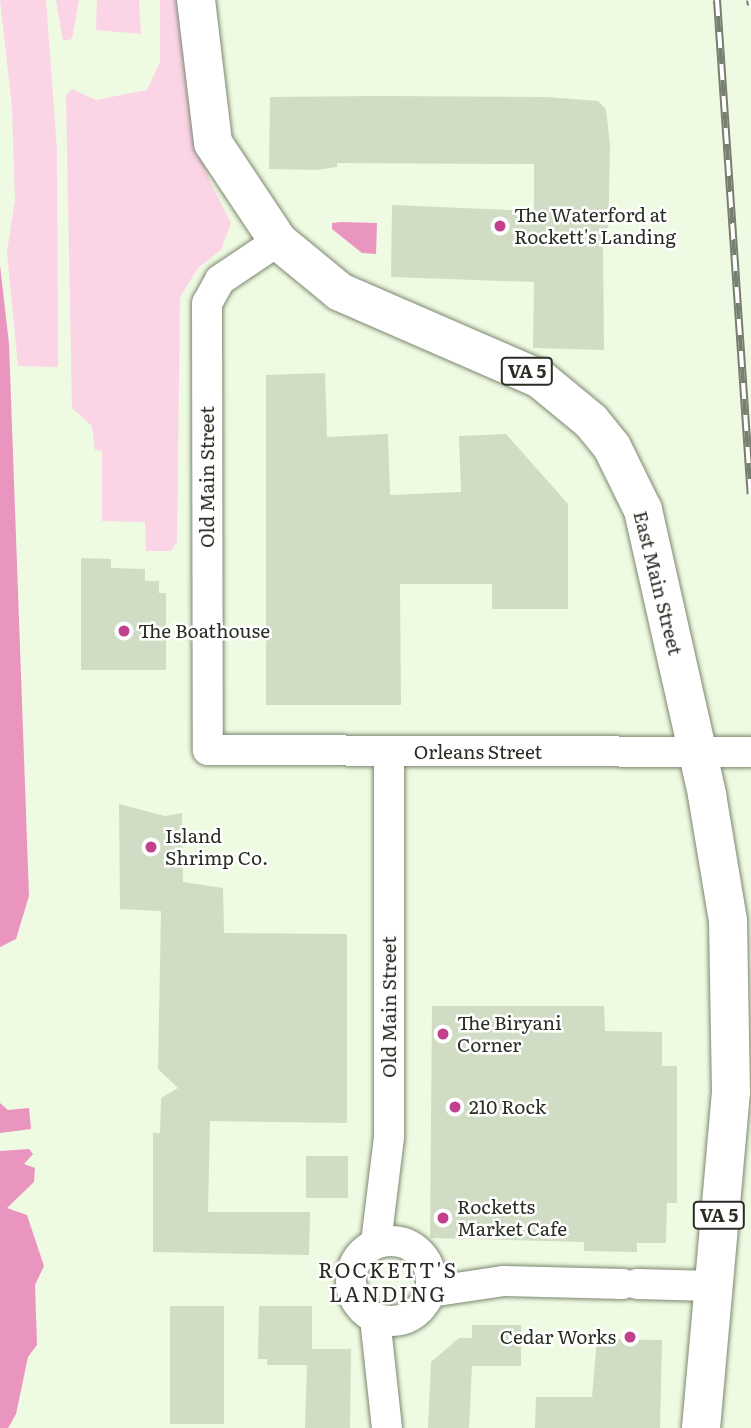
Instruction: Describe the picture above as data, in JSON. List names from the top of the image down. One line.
{"streets":{"main road":["VA 5","East Main Street"],"street":["Old Main Street","Orleans Street"]},"crossings":[["VA 5","East Main Street"],["Old Main Street","East Main Street"],["Old Main Street","Orleans Street"],["East Main Street","Orleans Street"]],"districts":["ROCKETT'S LANDING"],"places":["The Waterford at Rockett's Landing","The Boathouse","Island Shrimp Co.","The Biryani Corner","210 Rock","Rocketts Market Cafe","Cedar Works"]}
